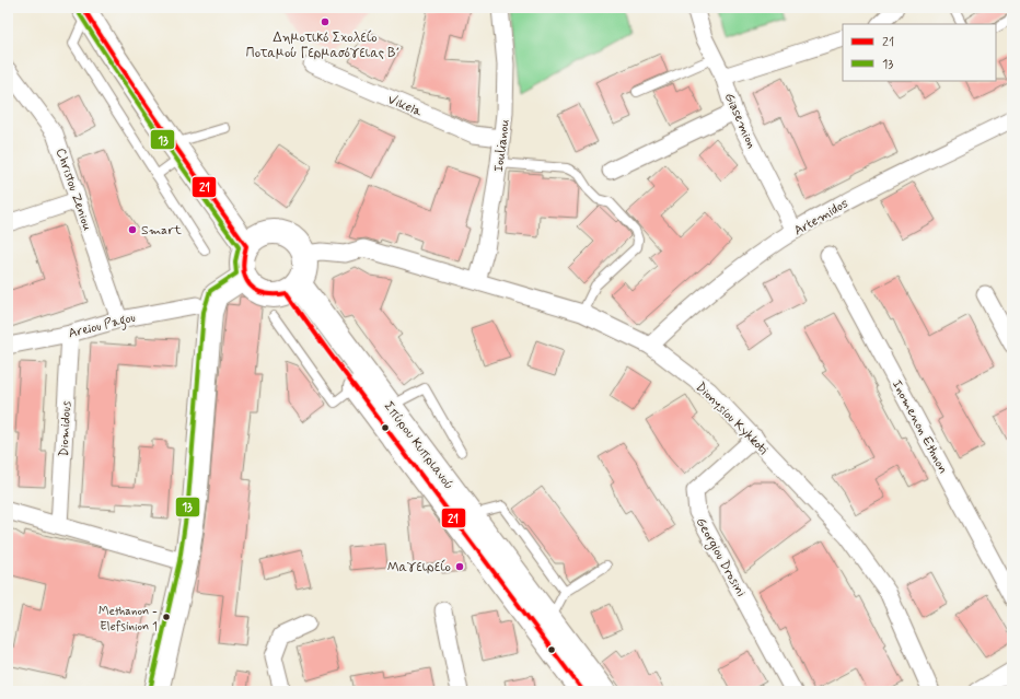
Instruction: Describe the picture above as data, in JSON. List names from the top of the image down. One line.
{"streets":{"main road":["Σπύρου Κυπριανού"],"street":["Vikela","Giasemion","Ioulianou","Christou Zeniou","Artemidos","Areiou Pagou","Dionysiou Kykkoti","Inomenon Ethnon","Diomidous","Georgiou Drosini"]},"crossings":[["Vikela","Ioulianou"],["Giasemion","Artemidos"],["Ioulianou","Dionysiou Kykkoti"],["Christou Zeniou","Areiou Pagou"],["Artemidos","Dionysiou Kykkoti"],["Areiou Pagou","Diomidous"],["Dionysiou Kykkoti","Σπύρου Κυπριανού"],["Dionysiou Kykkoti","Georgiou Drosini"]],"places":["Δημοτικό Σχολείο Ποταμού Γερμασόγειας Β΄","Smart","Μαγειρείο","Methanon - Elefsinion 1"],"lines":["transit line 21","transit line 13"],"legend":["21","13"]}
